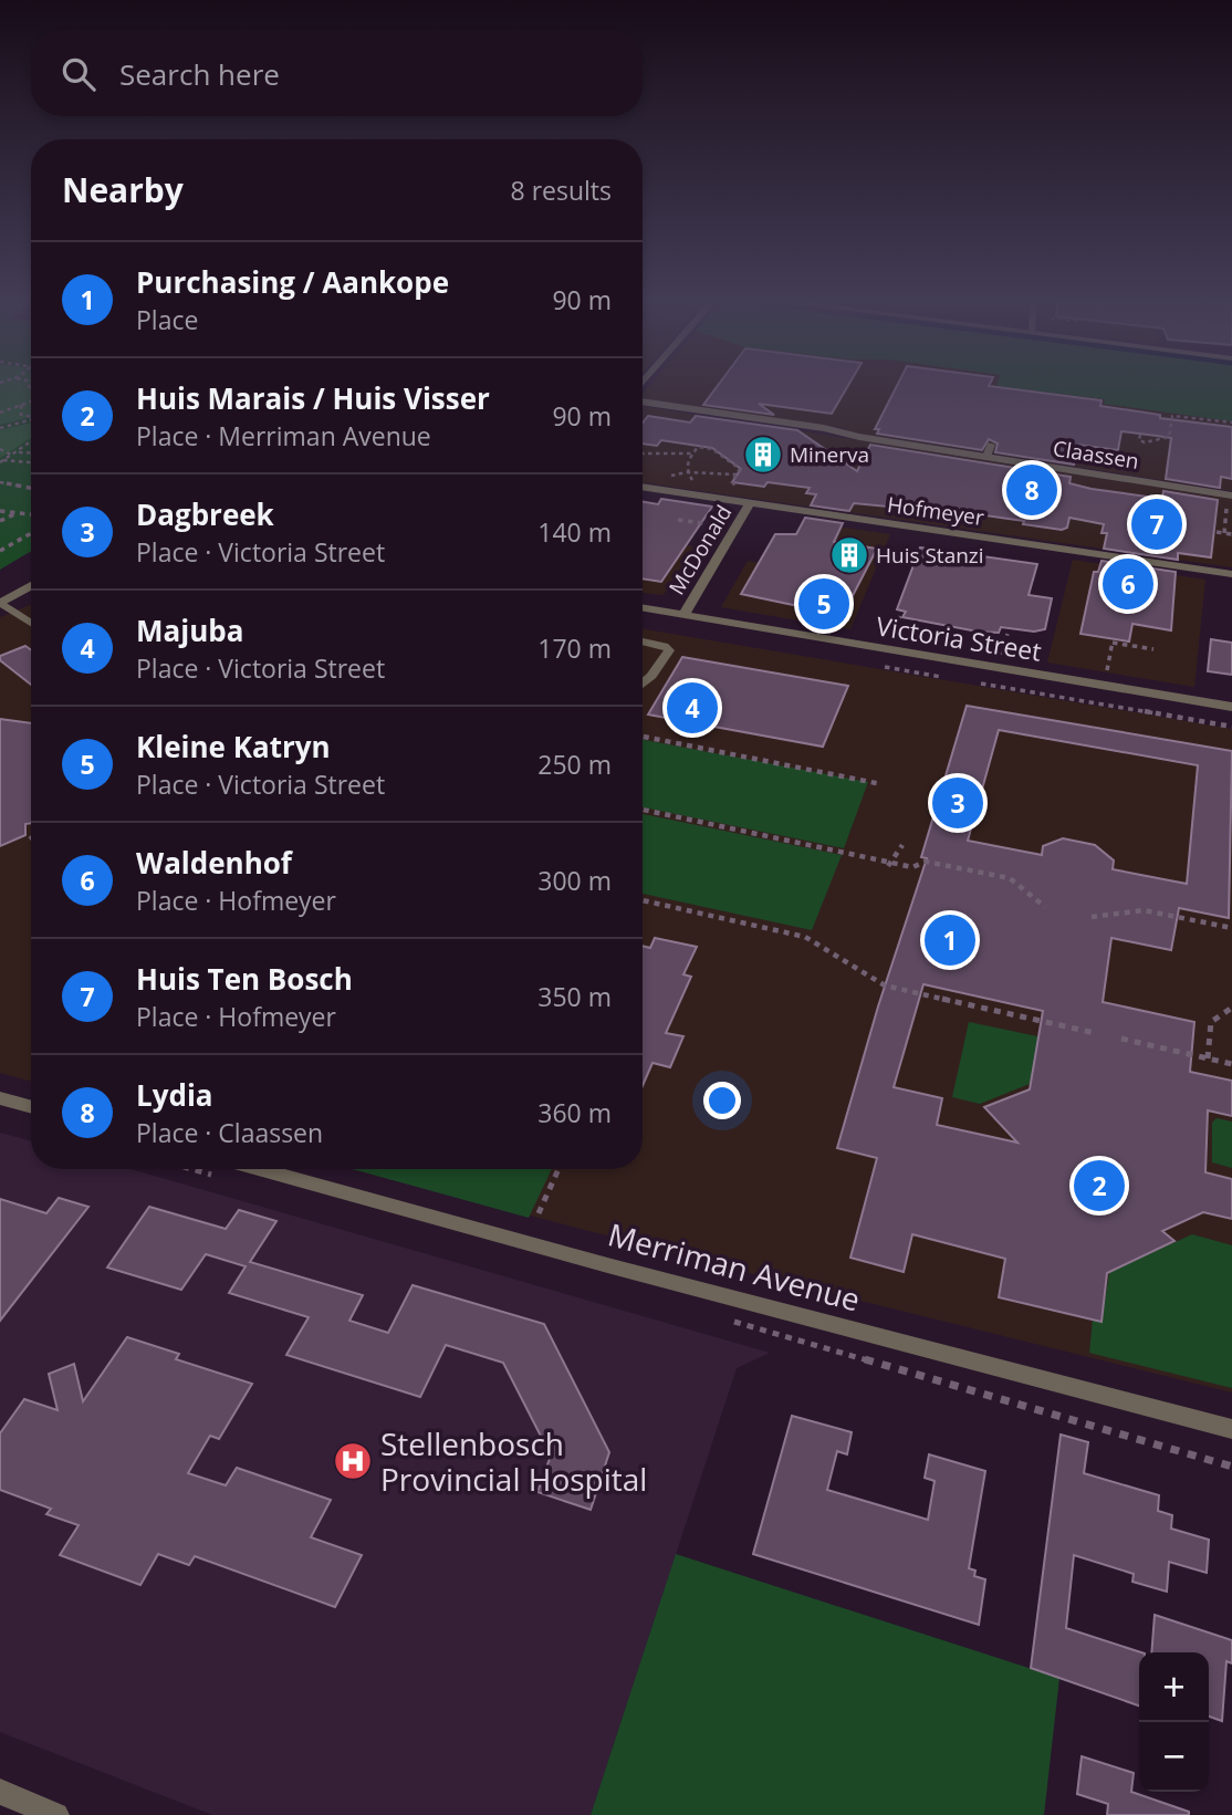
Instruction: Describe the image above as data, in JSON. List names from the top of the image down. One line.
{"streets":{"street":["Claassen","Hofmeyer","McDonald","Victoria Street","Merriman Avenue"]},"crossings":[["Hofmeyer","McDonald"],["McDonald","Victoria Street"]],"places":{"building":["Minerva","Huis Stanzi"],"hospital":["Stellenbosch Provincial Hospital"]},"page":{"search":"Search here","heading":["Nearby","8 results"],"list":[{"mark":"1","name":"Purchasing / Aankope","note":"Place","value":"90 m"},{"mark":"2","name":"Huis Marais / Huis Visser","note":"Place · Merriman Avenue","value":"90 m"},{"mark":"3","name":"Dagbreek","note":"Place · Victoria Street","value":"140 m"},{"mark":"4","name":"Majuba","note":"Place · Victoria Street","value":"170 m"},{"mark":"5","name":"Kleine Katryn","note":"Place · Victoria Street","value":"250 m"},{"mark":"6","name":"Waldenhof","note":"Place · Hofmeyer","value":"300 m"},{"mark":"7","name":"Huis Ten Bosch","note":"Place · Hofmeyer","value":"350 m"},{"mark":"8","name":"Lydia","note":"Place · Claassen","value":"360 m"}],"pins":["8","7","6","5","4","3","1","2"],"map_buttons":["+","−"]}}
